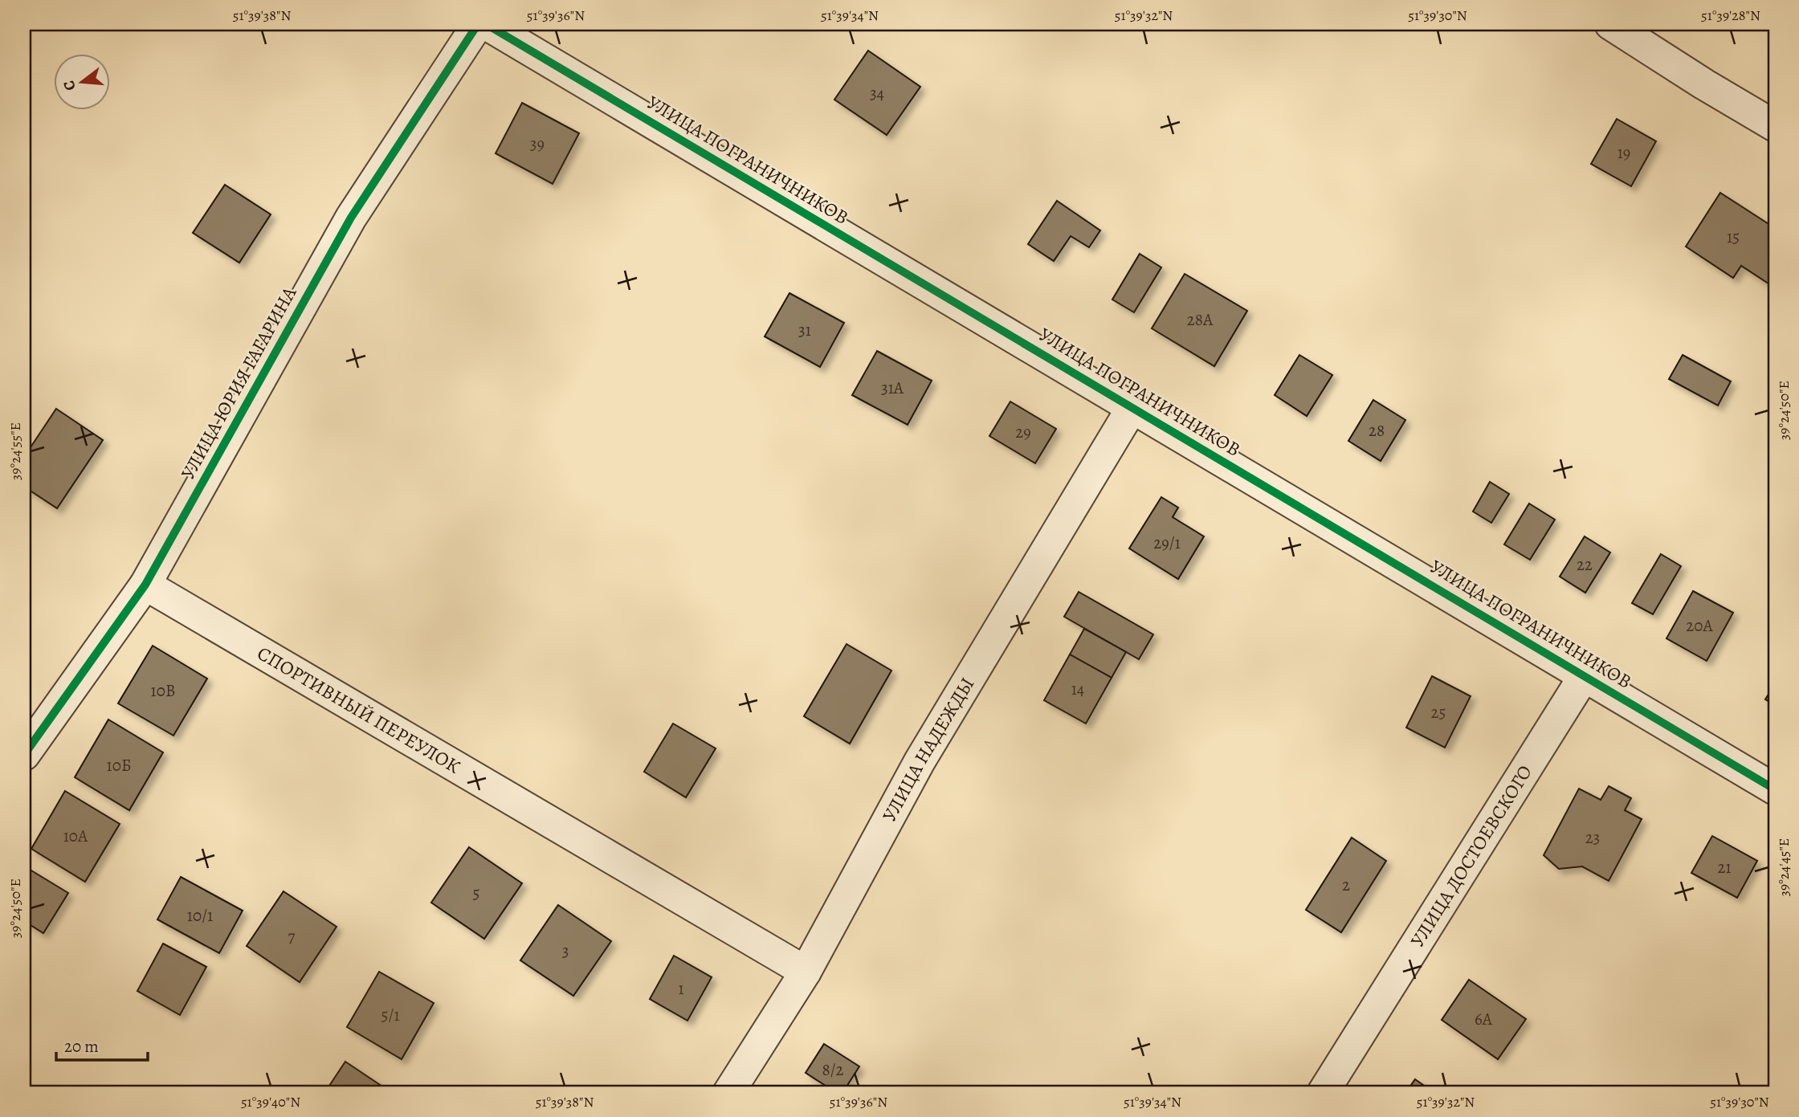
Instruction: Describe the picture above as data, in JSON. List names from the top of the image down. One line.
{"streets":{"street":["УЛИЦА ПОГРАНИЧНИКОВ","УЛИЦА ЮРИЯ ГАГАРИНА","СПОРТИВНЫЙ ПЕРЕУЛОК","УЛИЦА НАДЕЖДЫ","УЛИЦА ДОСТОЕВСКОГО"]},"crossings":[["УЛИЦА ПОГРАНИЧНИКОВ","УЛИЦА НАДЕЖДЫ"],["УЛИЦА ПОГРАНИЧНИКОВ","УЛИЦА ДОСТОЕВСКОГО"],["УЛИЦА ЮРИЯ ГАГАРИНА","СПОРТИВНЫЙ ПЕРЕУЛОК"],["СПОРТИВНЫЙ ПЕРЕУЛОК","УЛИЦА НАДЕЖДЫ"]],"house_numbers":["34","39","19","15","28А","31","31А","28","29","29/1","22","20А","14","10В","25","10Б","10А","23","21","2","5","10/1","7","3","1","5/1","6А","8/2"],"scale_bar":"20 m","north":"left","coordinates":["51°39'38\"N","51°39'36\"N","51°39'34\"N","51°39'32\"N","51°39'30\"N","51°39'28\"N","39°24'50\"E","39°24'55\"E","39°24'45\"E","51°39'40\"N"]}
